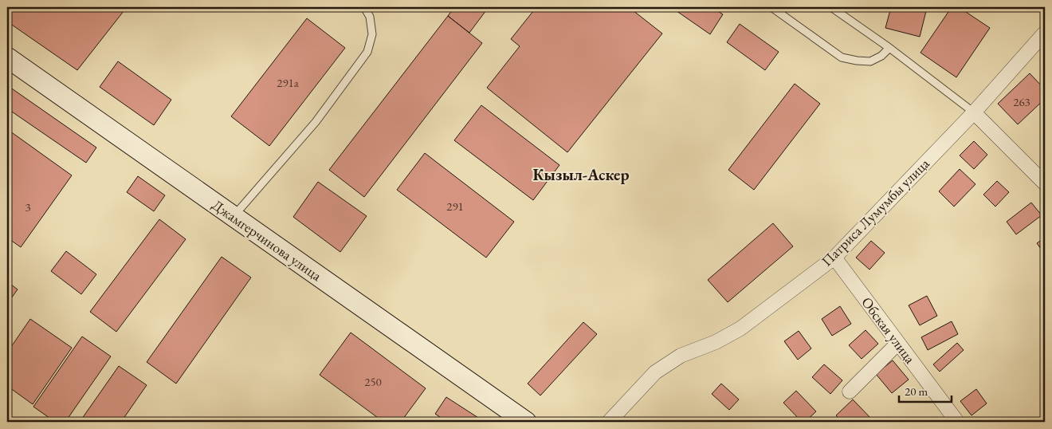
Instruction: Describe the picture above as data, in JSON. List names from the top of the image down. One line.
{"streets":{"street":["Патриса Лумумбы улица","Джамгерчинова улица","Обская улица"]},"crossings":[["Патриса Лумумбы улица","Обская улица"]],"districts":["Кызыл-Аскер"],"house_numbers":["291a","263","291","3","250"],"scale_bar":"20 m"}
